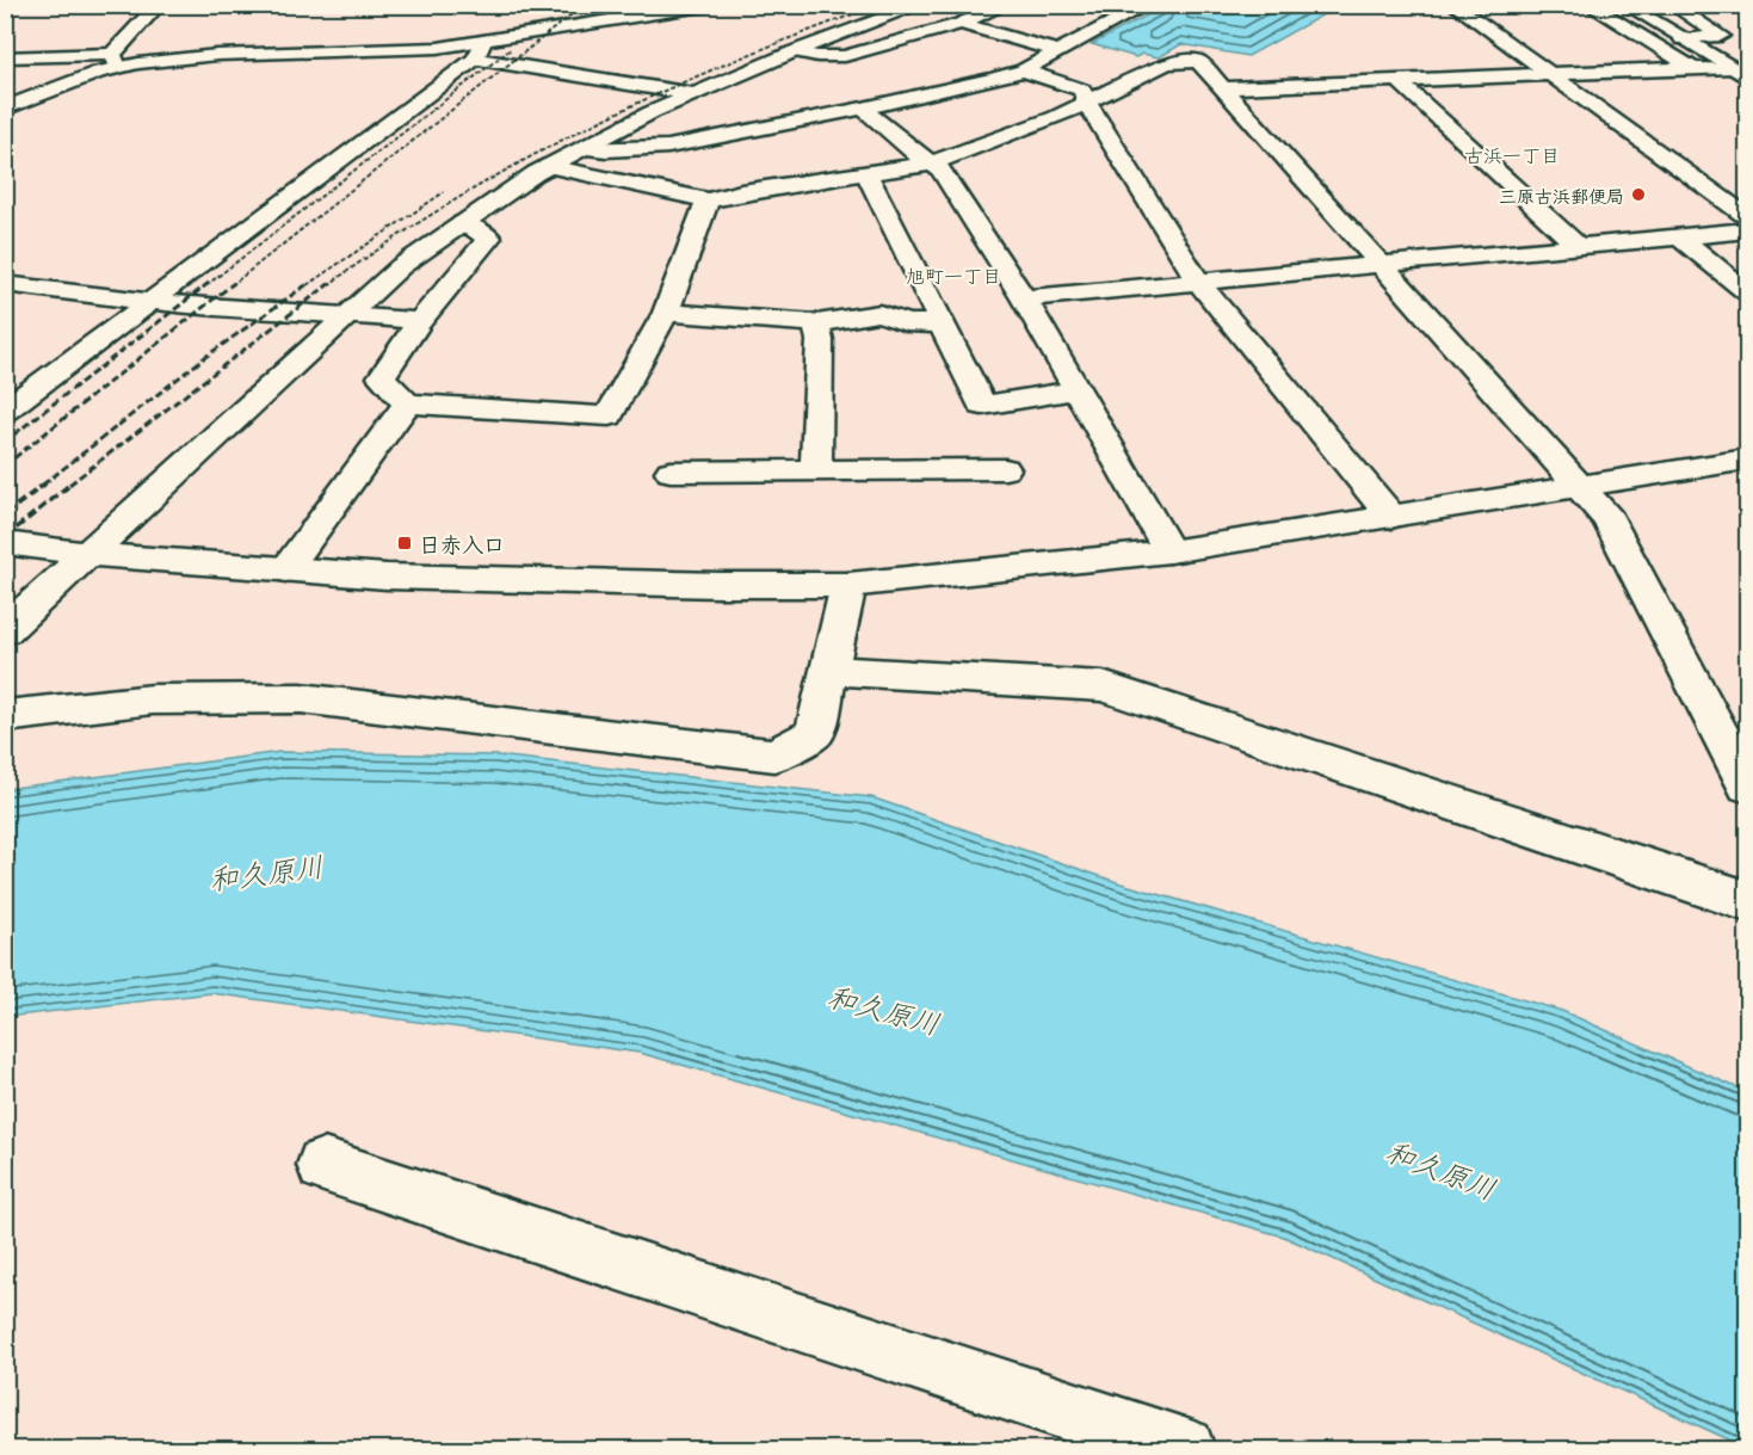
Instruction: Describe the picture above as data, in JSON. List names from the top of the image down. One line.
{"districts":["古浜一丁目","旭町一丁目"],"water":["和久原川"],"places":{"other":["三原古浜郵便局"],"transit":["日赤入口"]}}
